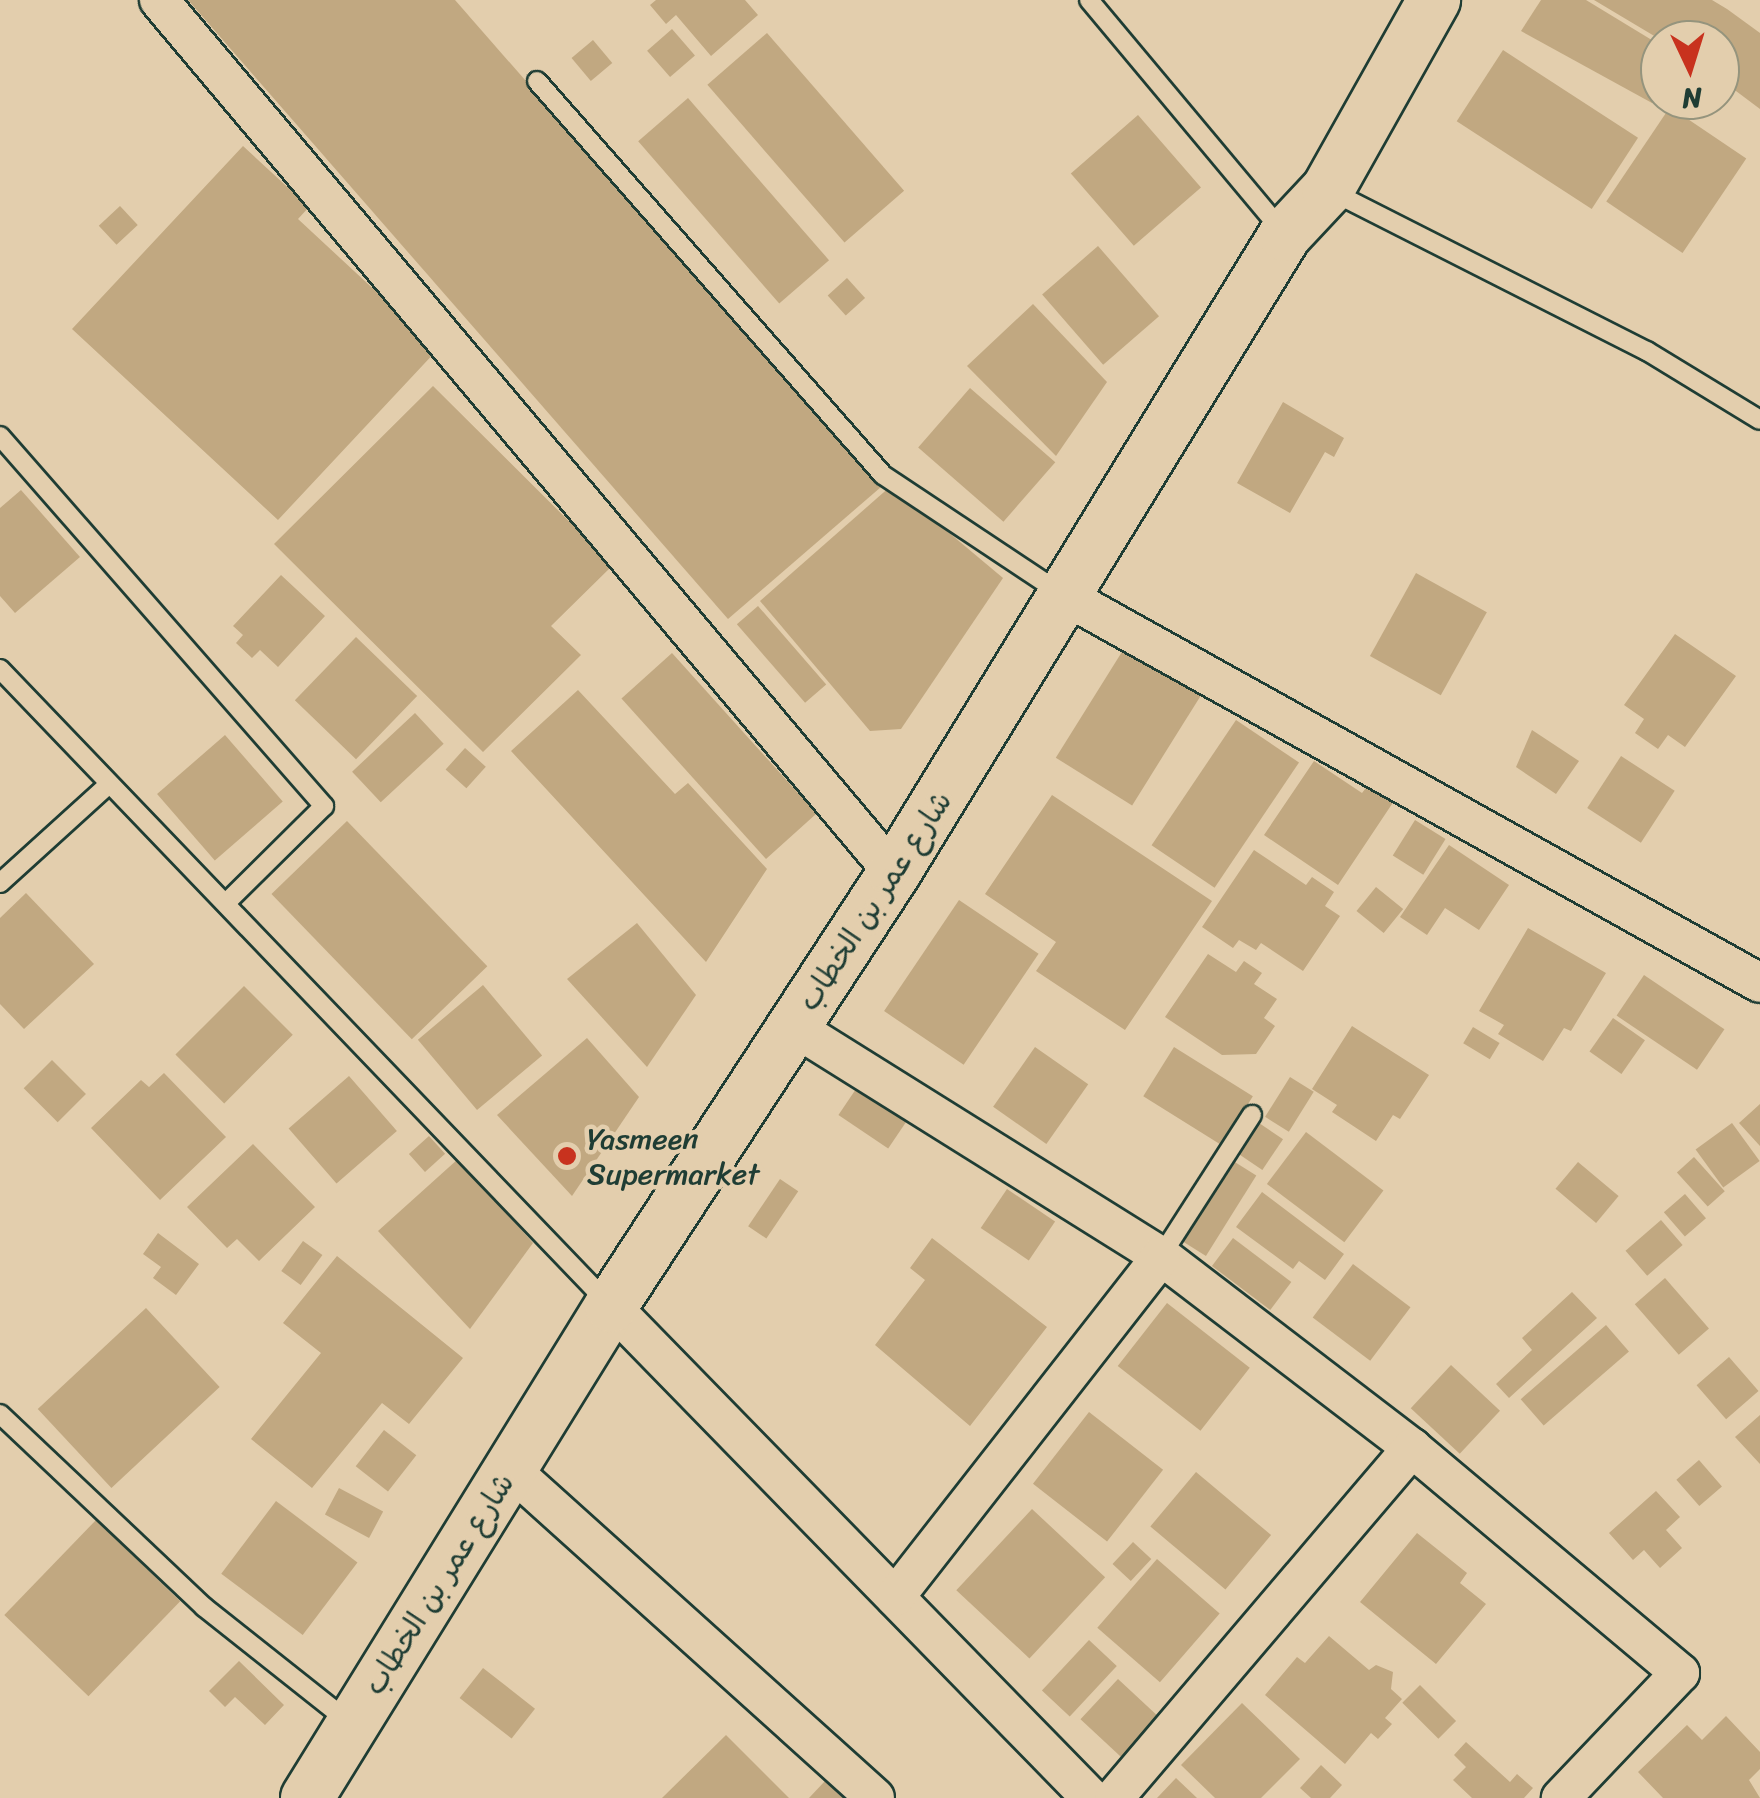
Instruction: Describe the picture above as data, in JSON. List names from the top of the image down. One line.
{"streets":{"main road":["شارع عمر بن الخطاب"]},"places":["Yasmeen Supermarket"],"north":"bottom"}
